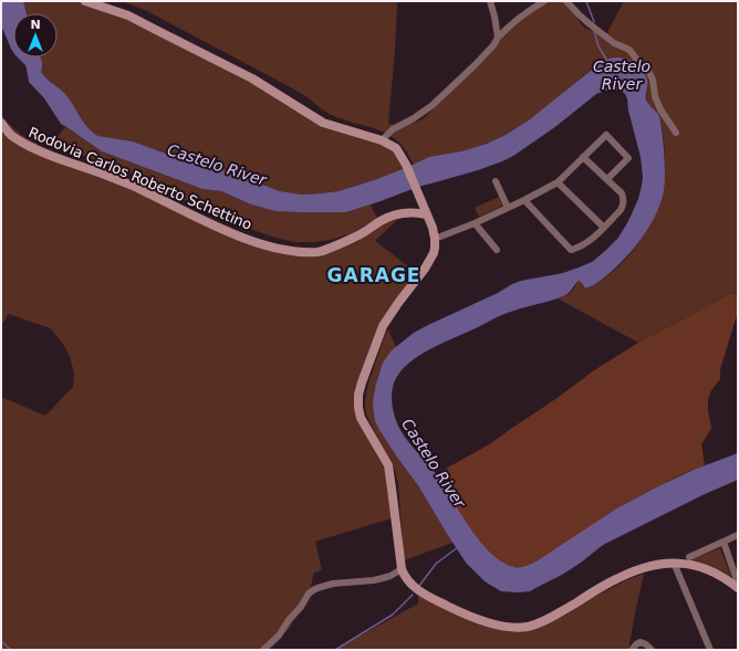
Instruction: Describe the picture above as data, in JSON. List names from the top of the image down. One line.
{"streets":{"main road":["Rodovia Carlos Roberto Schettino"]},"districts":["GARAGE"],"water":["Castelo River"],"north":"top"}
